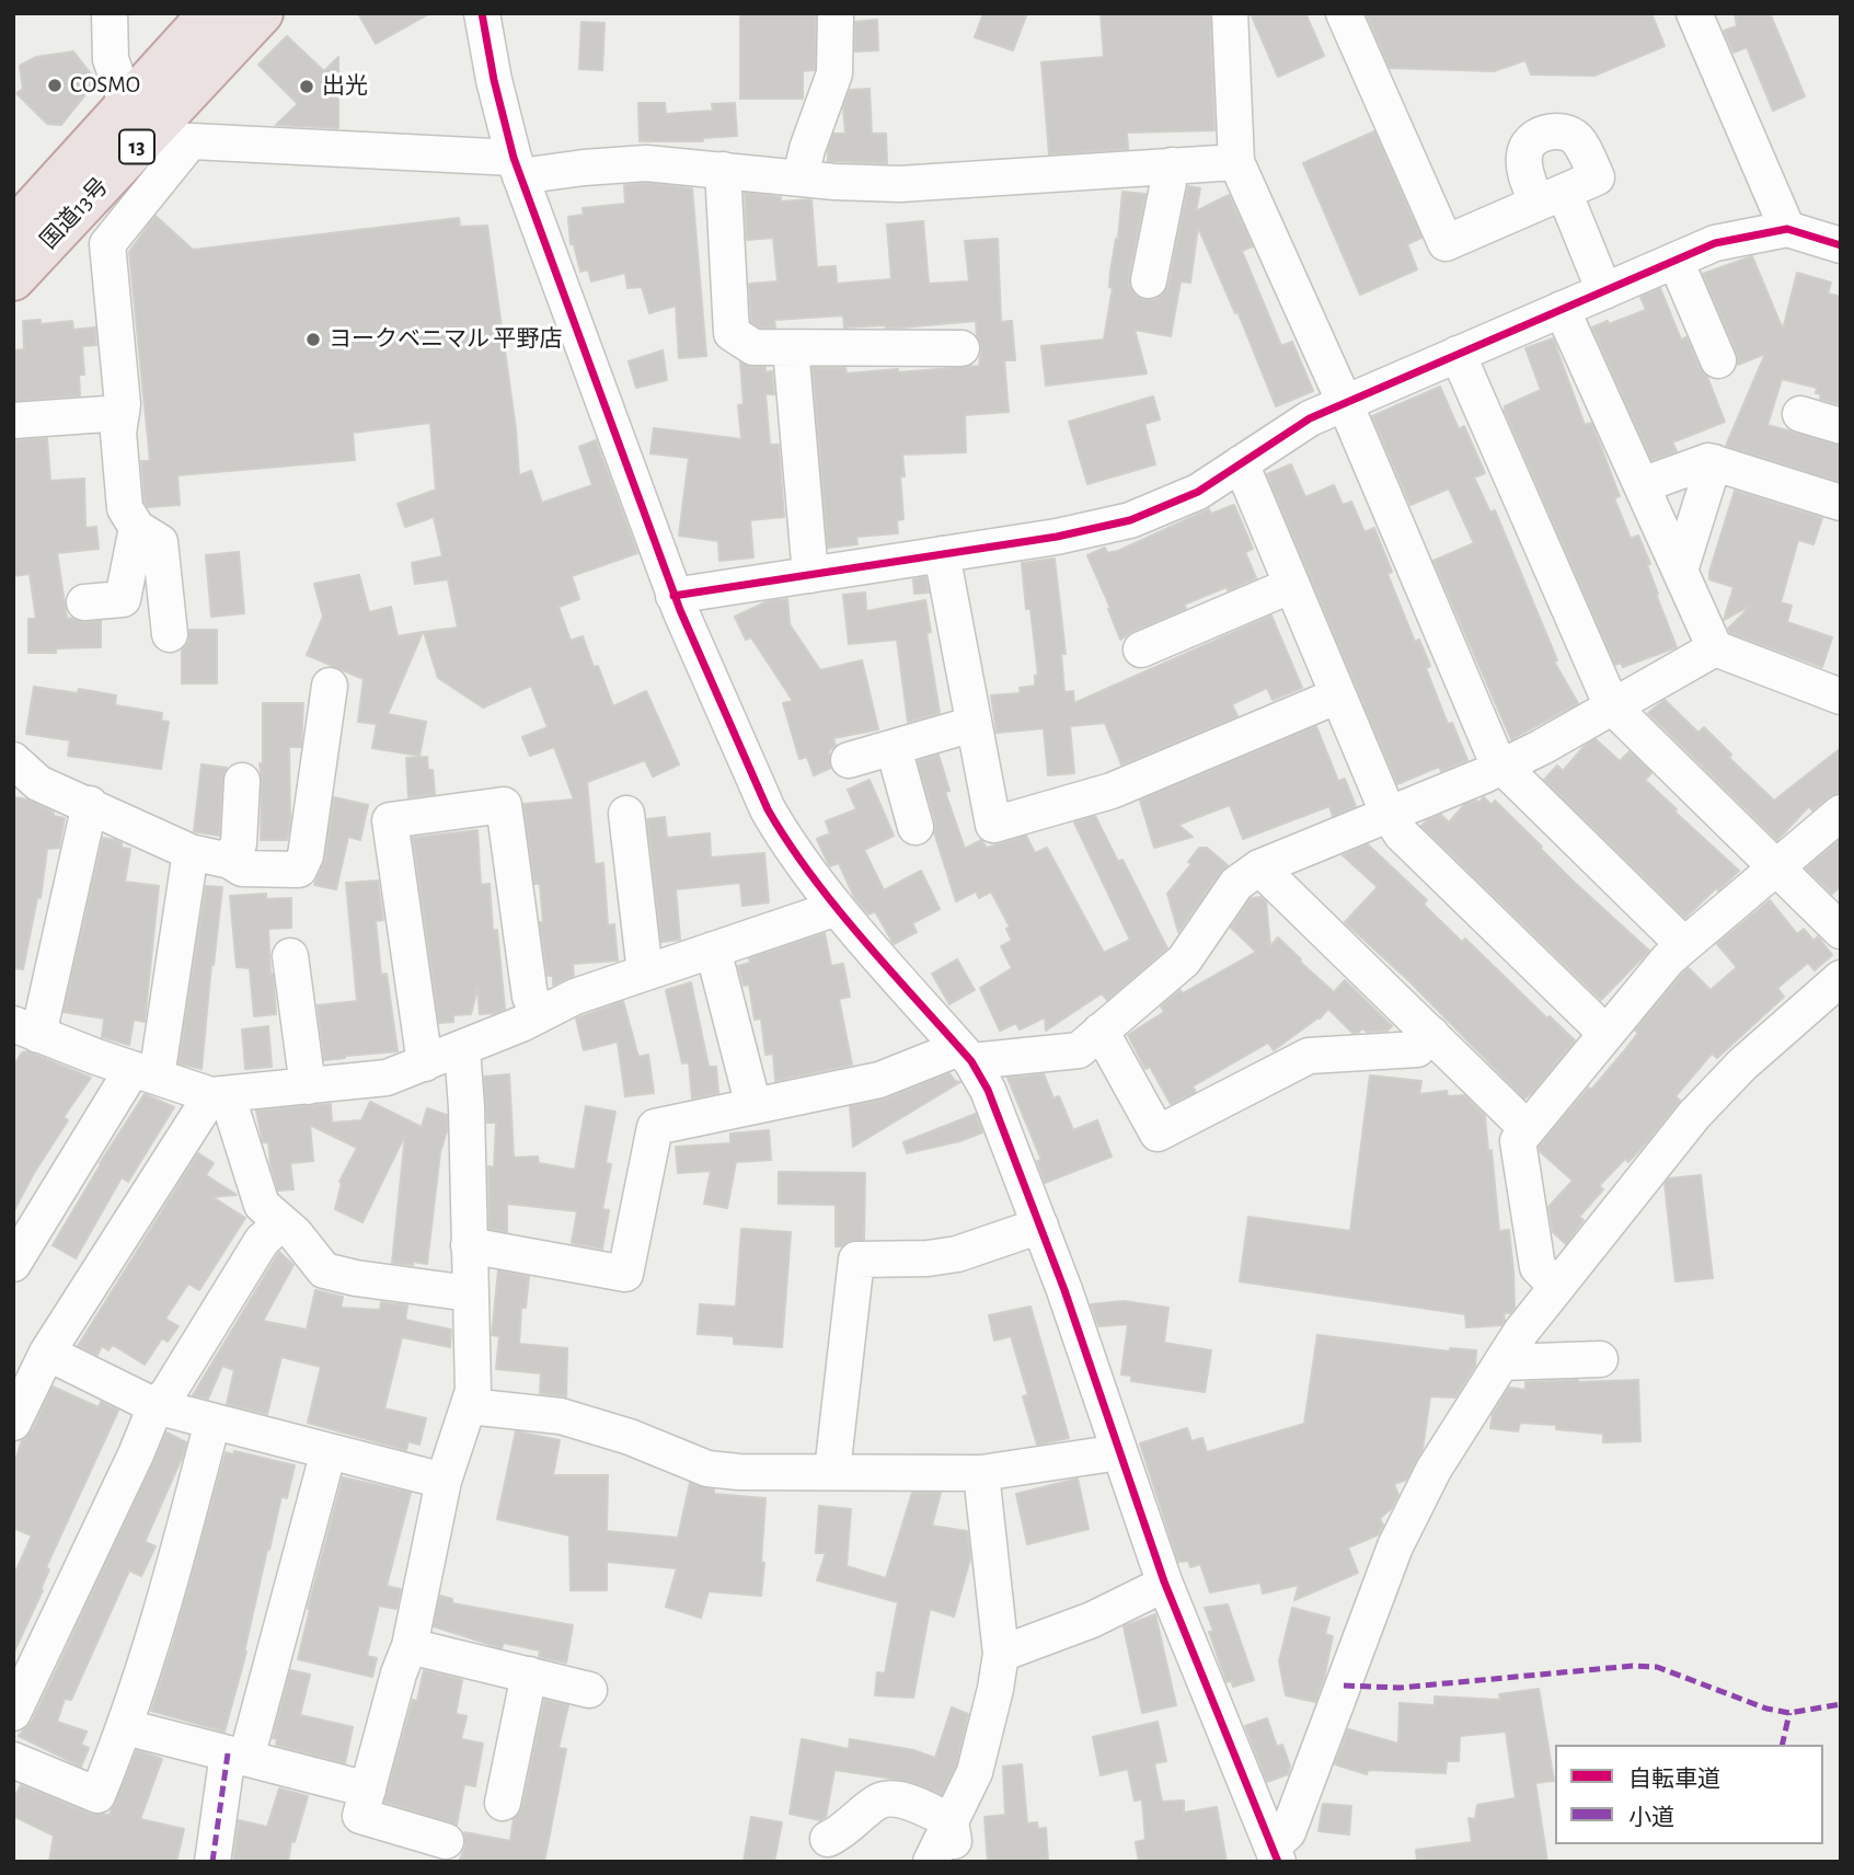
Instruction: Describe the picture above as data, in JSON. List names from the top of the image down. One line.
{"streets":{"highway":["13","国道13号"]},"places":["COSMO","出光","ヨークベニマル 平野店"],"legend":["自転車道","小道"]}
